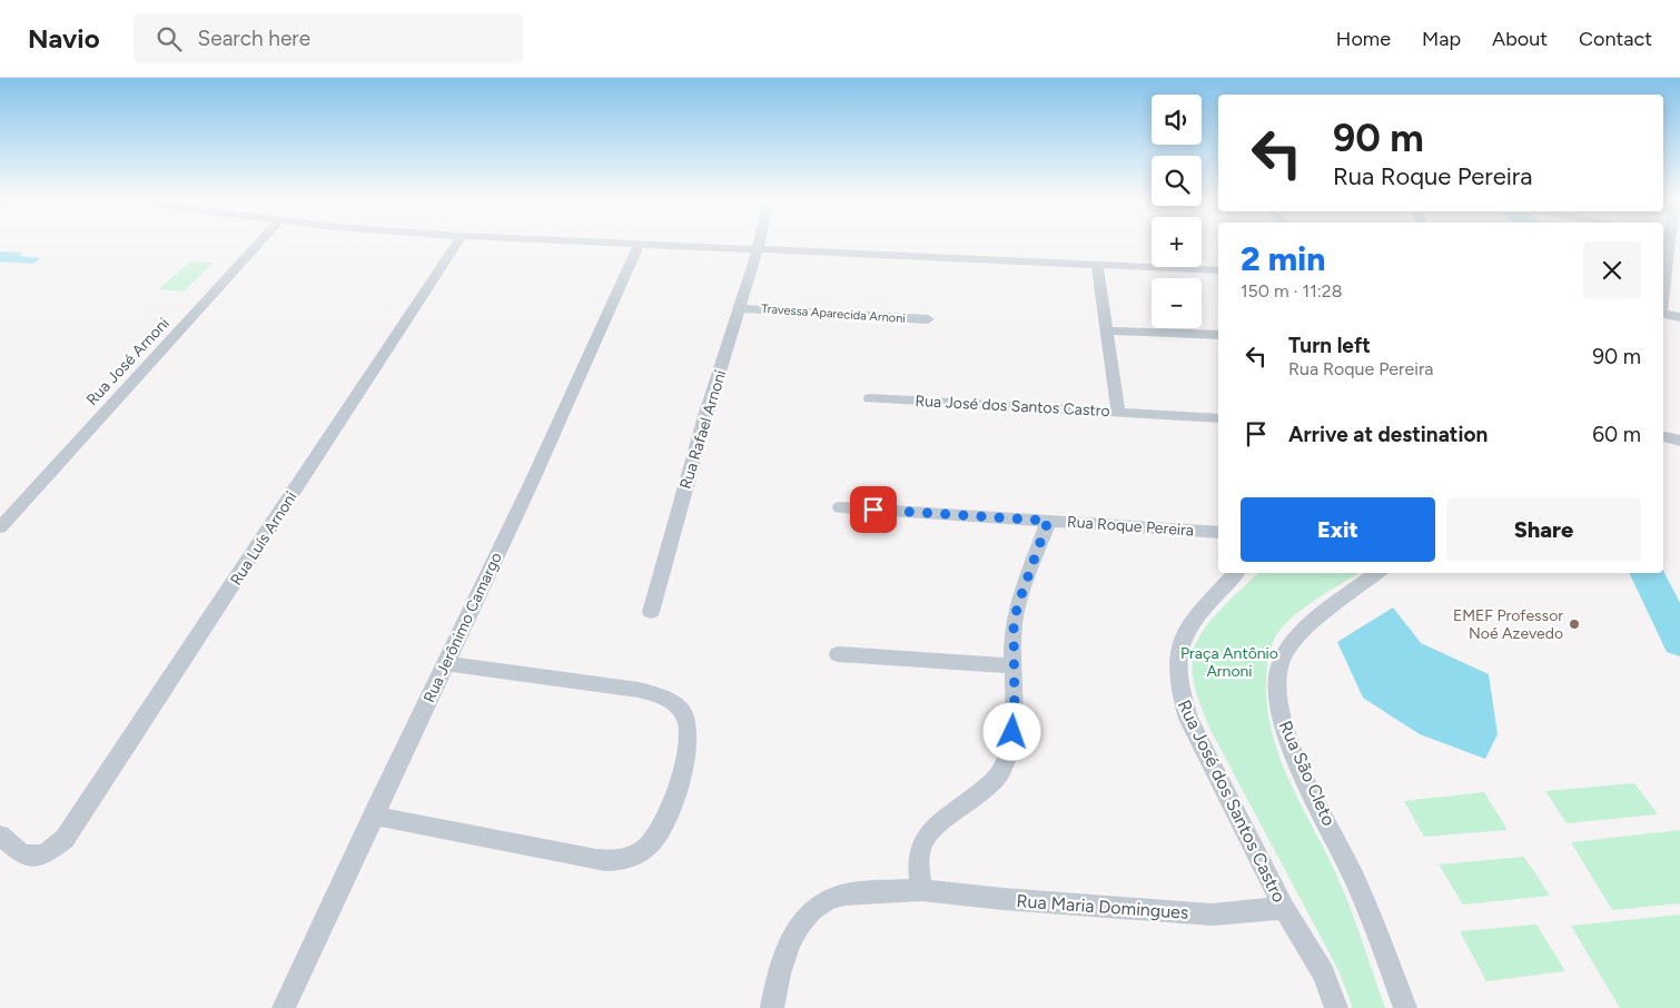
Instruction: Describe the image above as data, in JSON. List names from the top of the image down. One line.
{"streets":{"street":["Travessa Aparecida Arnoni","Rua José Arnoni","Rua José dos Santos Castro","Rua Rafael Arnoni","Rua Roque Pereira","Rua Luís Arnoni","Rua Jerônimo Camargo","Rua São Cleto","Rua Maria Domingues"]},"crossings":[["Travessa Aparecida Arnoni","Rua Rafael Arnoni"],["Rua José dos Santos Castro","Rua Maria Domingues"]],"parks":["Praça Antônio Arnoni"],"places":["EMEF Professor Noé Azevedo"],"page":{"header":"Navio","search":"Search here","nav":["Home","Map","About","Contact"],"map_buttons":["+","−"],"turn":["90 m","Rua Roque Pereira"],"heading":["2 min","150 m · 11:28"],"list":[{"name":"Turn left","note":"Rua Roque Pereira","value":"90 m"},{"name":"Arrive at destination","value":"60 m"}],"buttons":["Exit","Share"]}}
